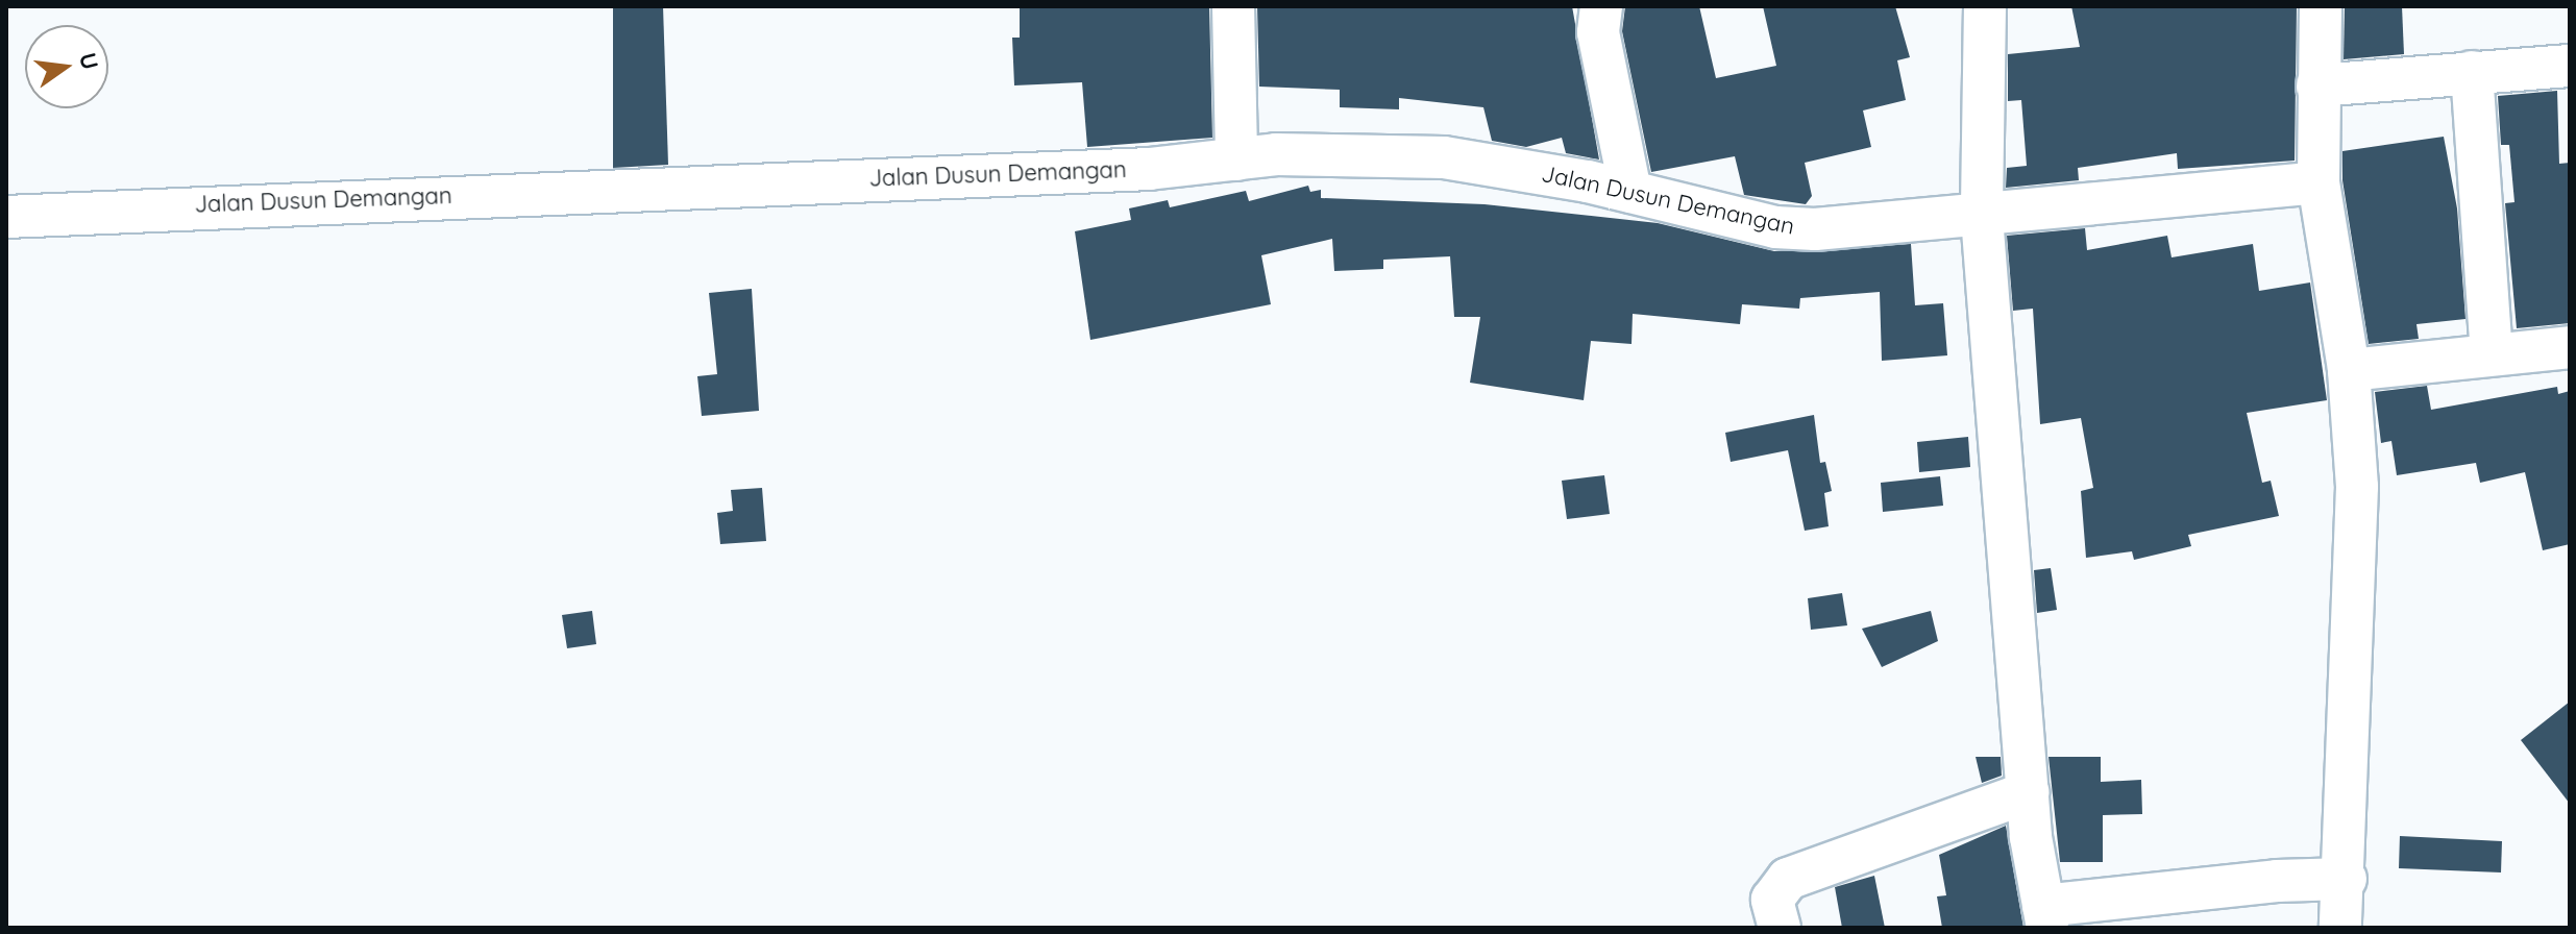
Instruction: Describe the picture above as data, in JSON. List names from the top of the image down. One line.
{"streets":{"street":["Jalan Dusun Demangan"]},"north":"right"}
